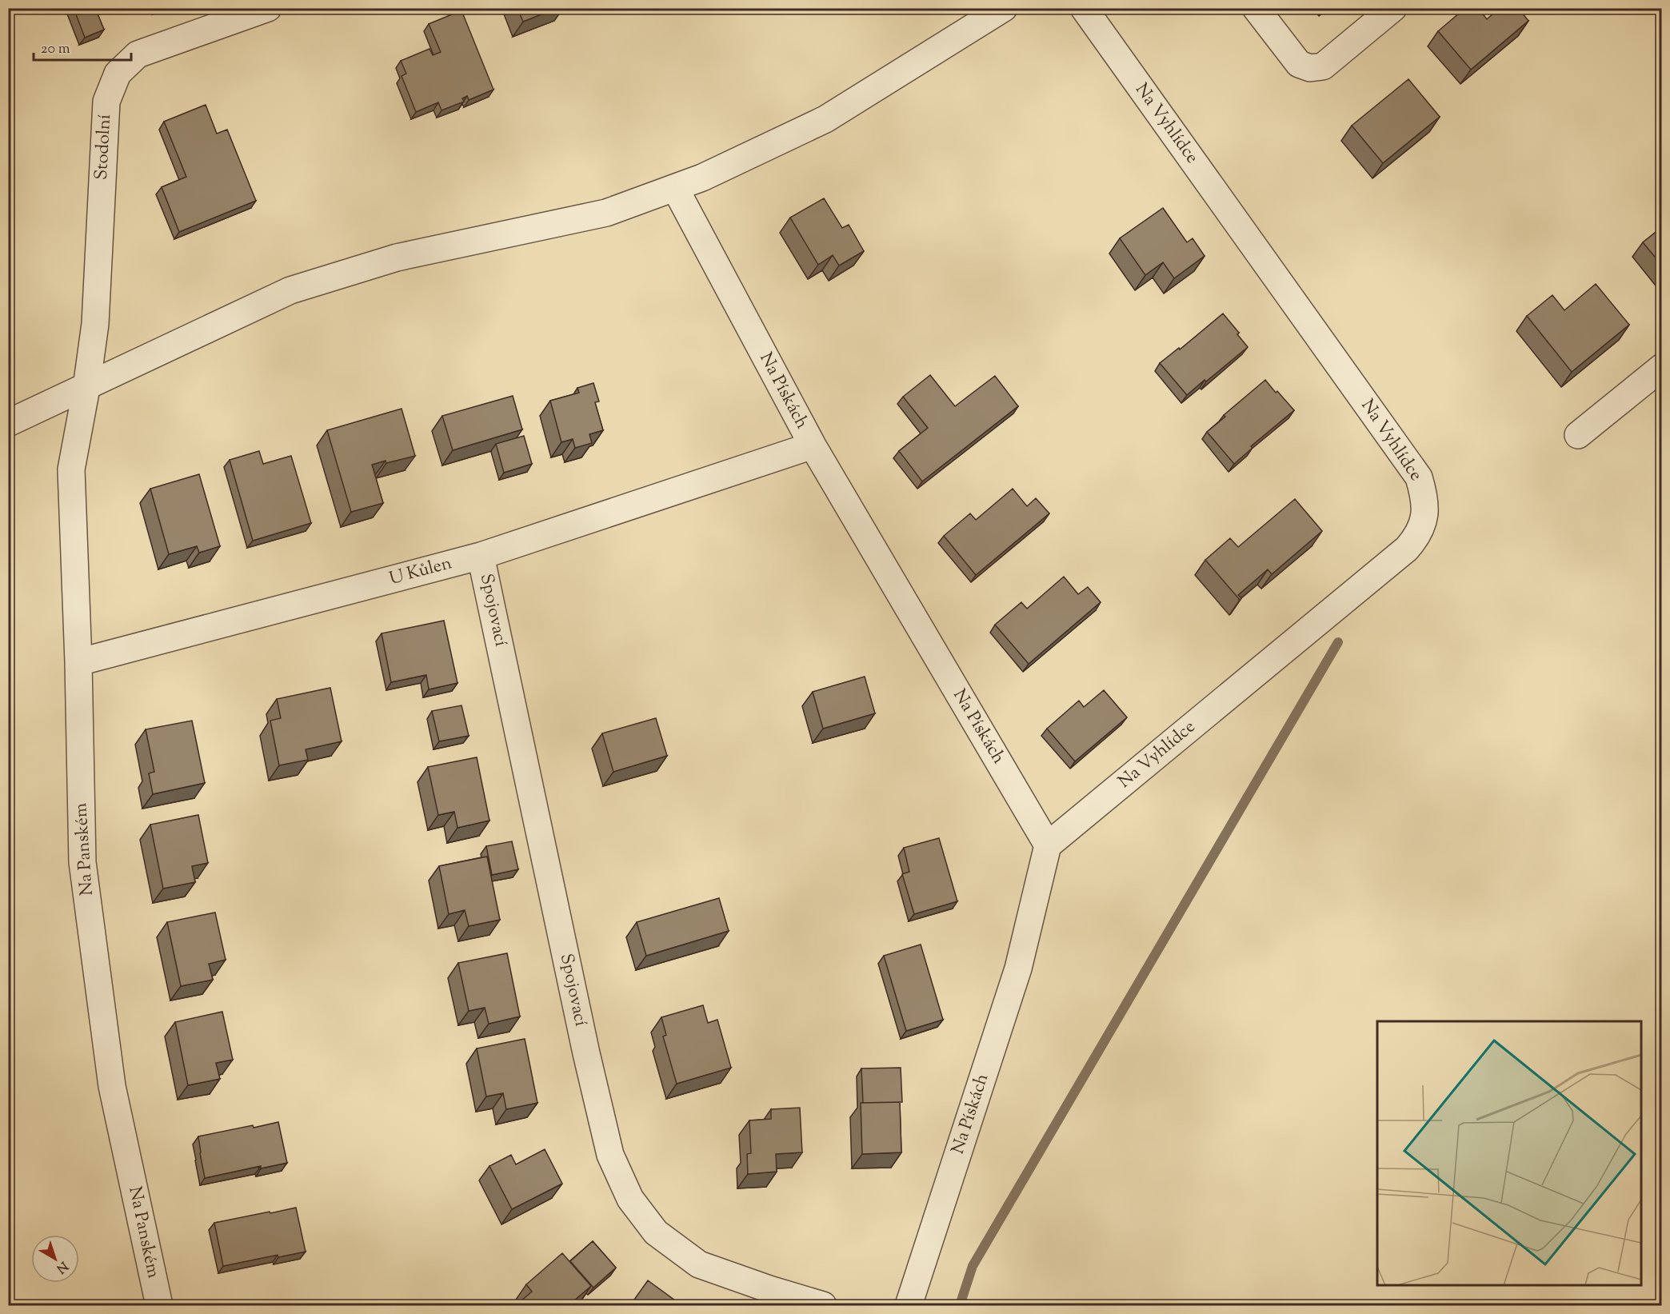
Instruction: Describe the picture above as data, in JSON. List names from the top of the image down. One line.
{"streets":{"street":["Na Vyhlídce","Stodolní","Na Pískách","U Kůlen","Spojovací","Na Panském"]},"crossings":[["Na Vyhlídce","Na Pískách"],["Stodolní","Na Panském"],["Na Pískách","U Kůlen"],["U Kůlen","Spojovací"],["U Kůlen","Na Panském"]],"scale_bar":"20 m","north":"bottom right"}
